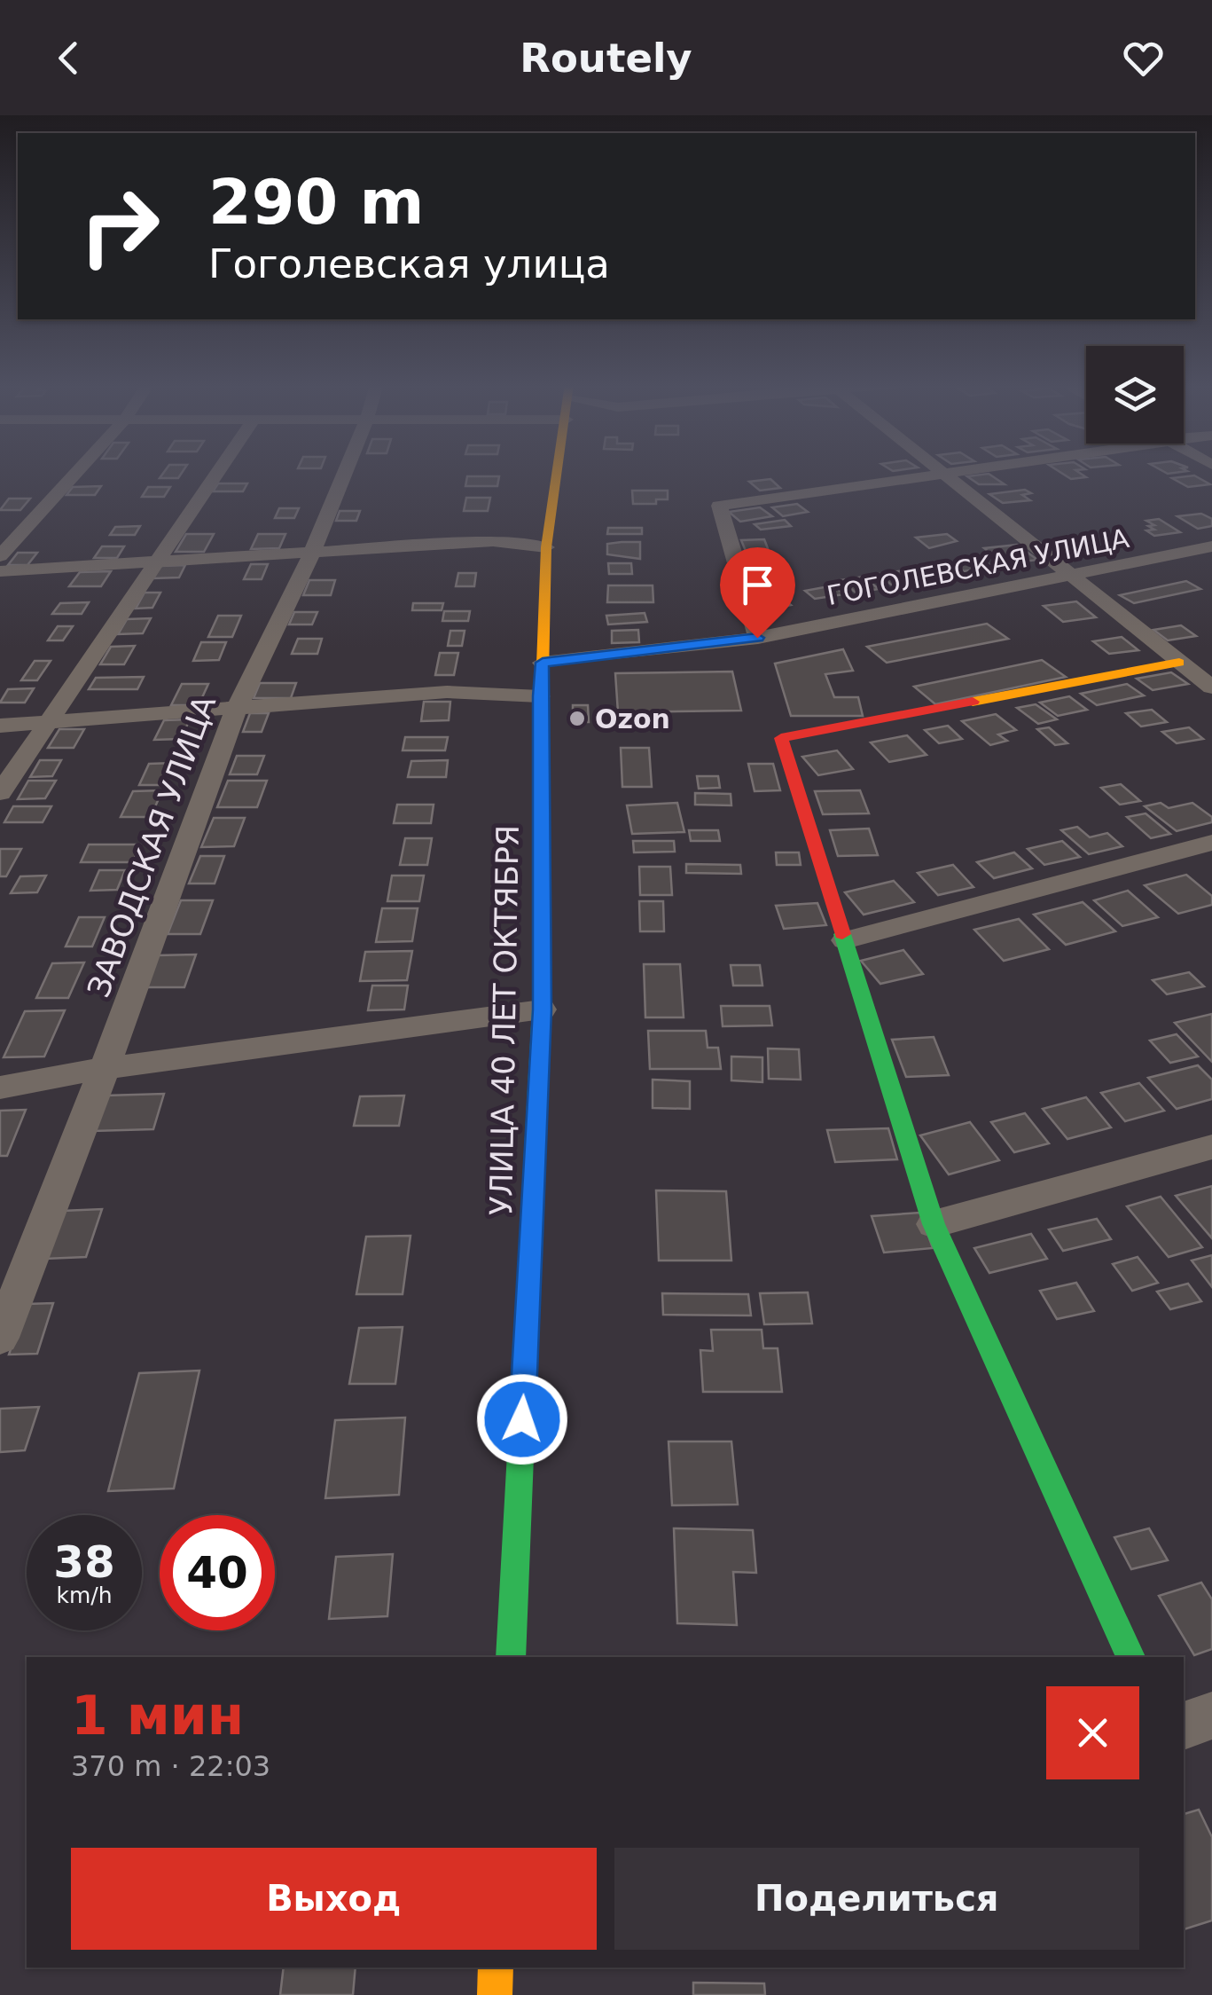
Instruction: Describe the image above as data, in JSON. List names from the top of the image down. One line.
{"streets":{"street":["ГОГОЛЕВСКАЯ УЛИЦА","ЗАВОДСКАЯ УЛИЦА","УЛИЦА 40 ЛЕТ ОКТЯБРЯ"]},"crossings":[["ГОГОЛЕВСКАЯ УЛИЦА","УЛИЦА 40 ЛЕТ ОКТЯБРЯ"]],"places":["Ozon"],"page":{"header":"Routely","turn":["290 m","Гоголевская улица"],"speed":"38 km/h","limit":"40","heading":["1 мин","370 m · 22:03"],"buttons":["Выход","Поделиться"]}}
